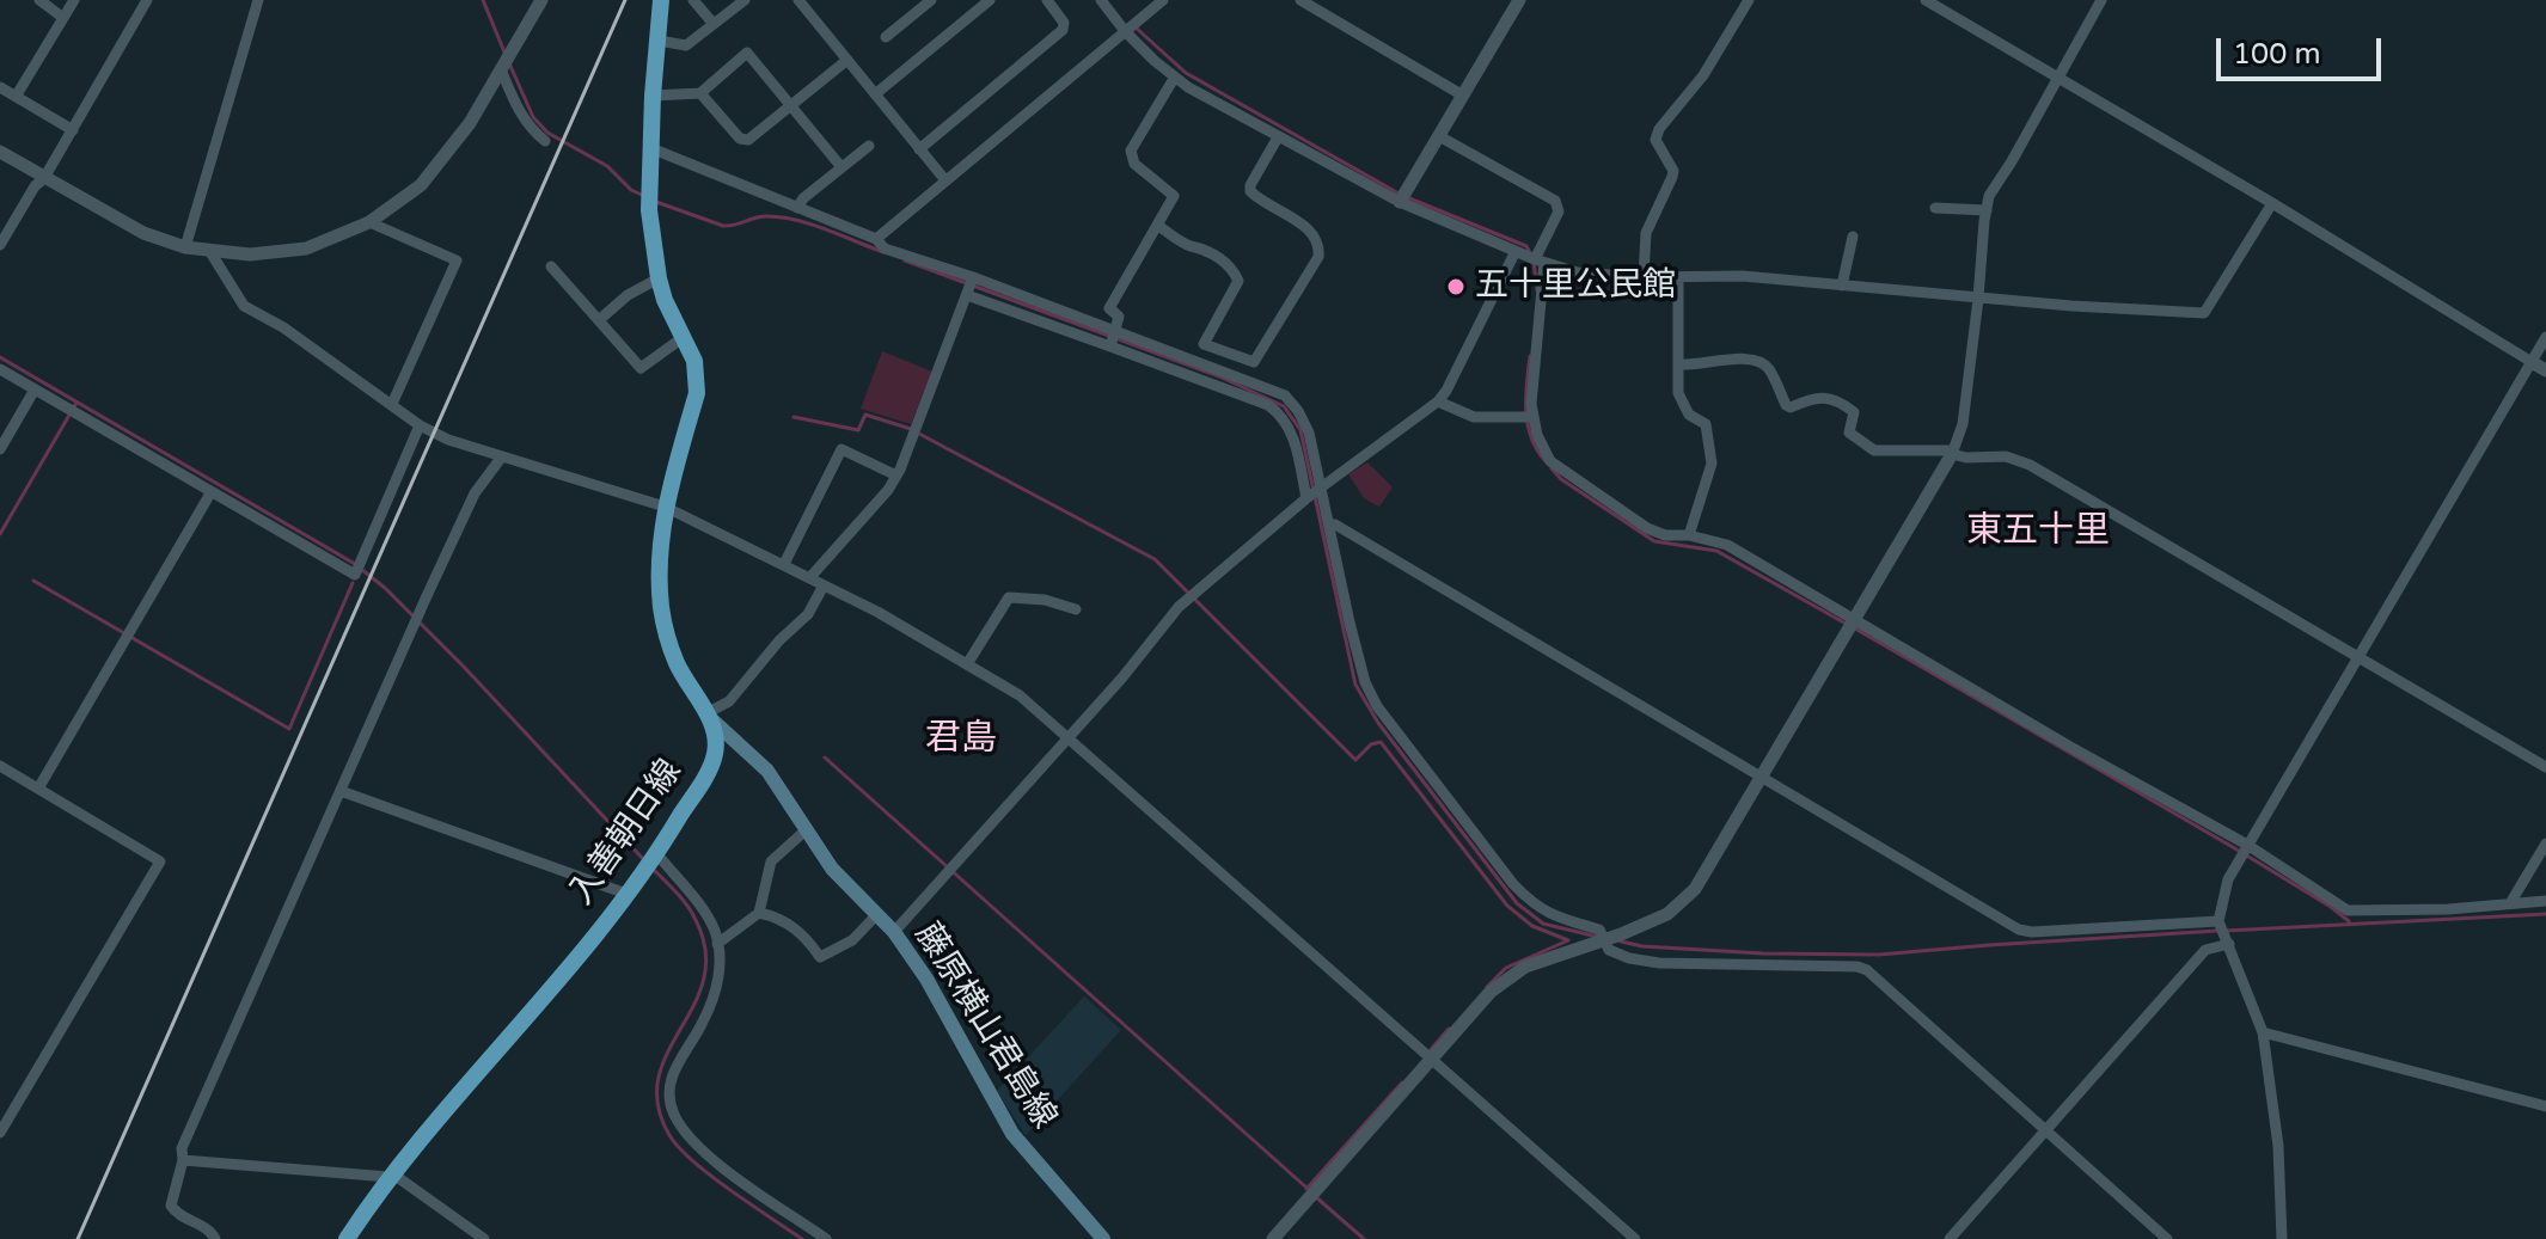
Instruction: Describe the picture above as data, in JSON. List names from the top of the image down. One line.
{"streets":{"main road":["入善朝日線","藤原横山君島線"]},"crossings":[["入善朝日線","藤原横山君島線"]],"districts":["東五十里","君島"],"places":["五十里公民館"],"scale_bar":"100 m"}
